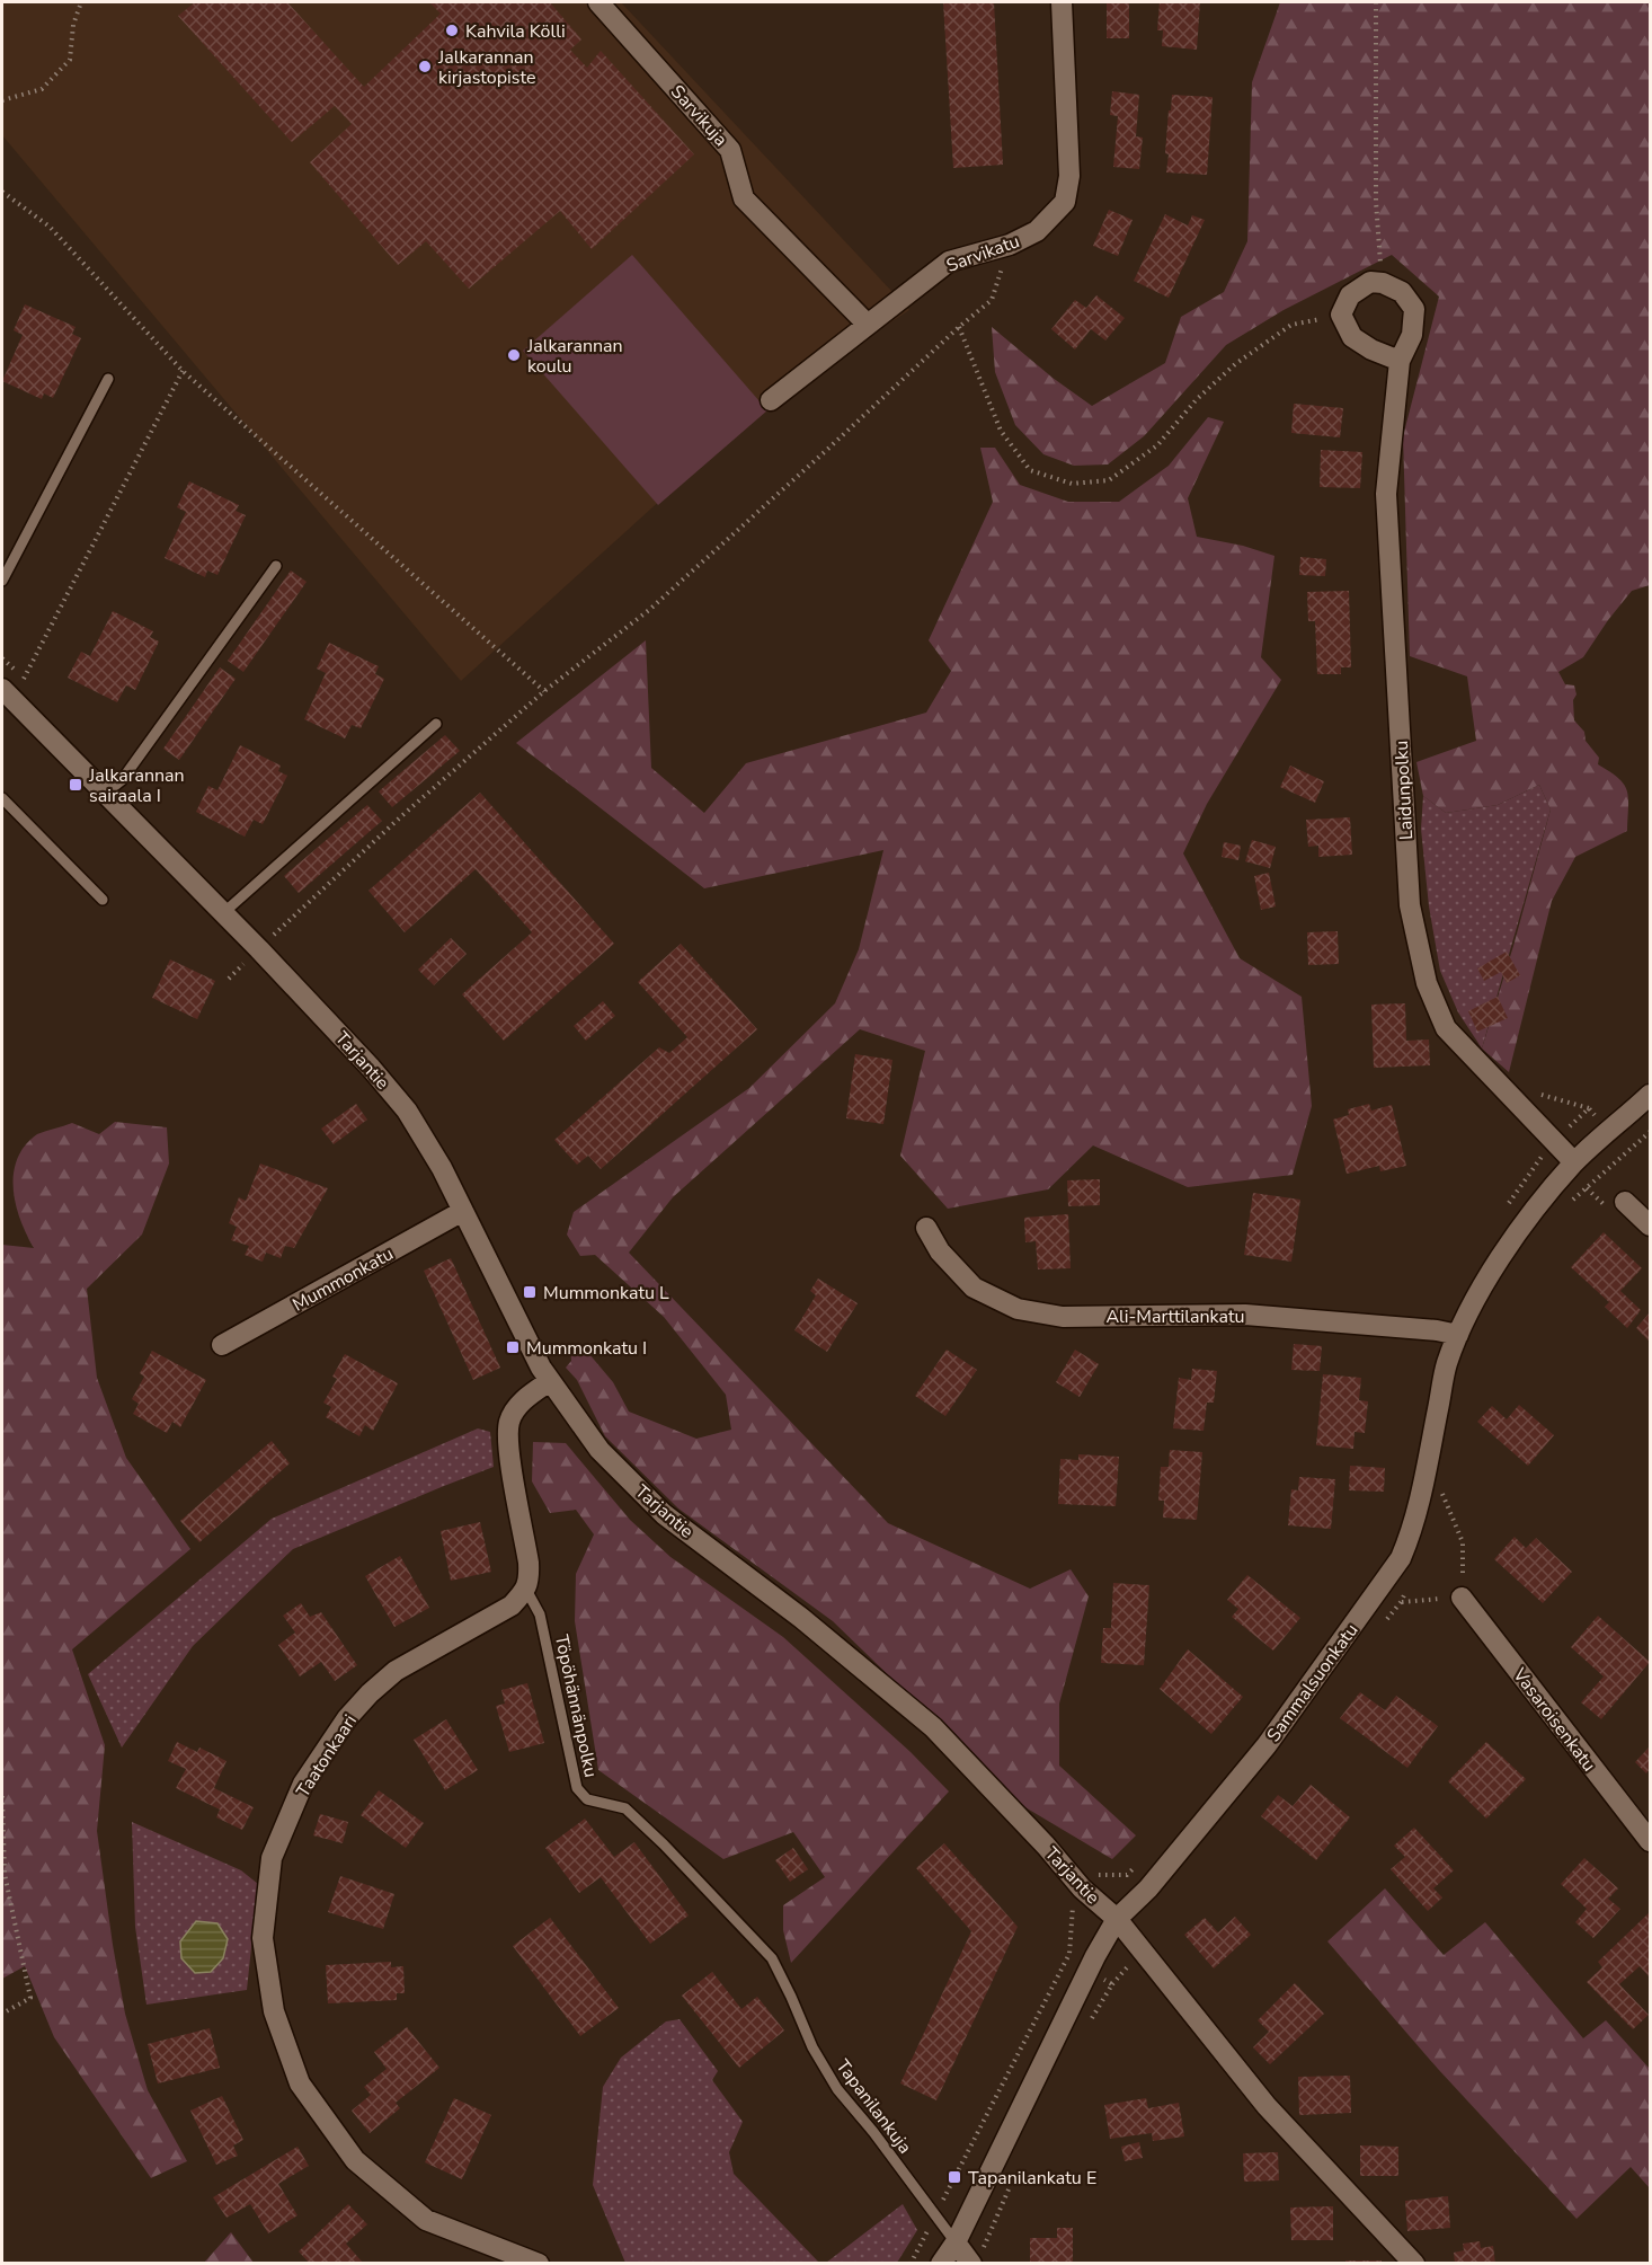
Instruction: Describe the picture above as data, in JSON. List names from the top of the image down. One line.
{"streets":{"street":["Sarvikuja","Sarvikatu","Laidunpolku","Tarjantie","Mummonkatu","Ali-Marttilankatu","Sammalsuonkatu","Vasaroisenkatu","Taatonkaari"],"lane":["Töpöhännänpolku","Tapanilankuja"]},"crossings":[["Sarvikuja","Sarvikatu"],["Laidunpolku","Sammalsuonkatu"],["Tarjantie","Mummonkatu"],["Tarjantie","Sammalsuonkatu"],["Ali-Marttilankatu","Sammalsuonkatu"],["Sammalsuonkatu","Tapanilankuja"],["Töpöhännänpolku","Taatonkaari"],["Töpöhännänpolku","Tapanilankuja"]],"places":{"other":["Kahvila Kölli","Jalkarannan kirjastopiste","Jalkarannan koulu"],"transit":["Jalkarannan sairaala I","Mummonkatu L","Mummonkatu I","Tapanilankatu E"]}}
